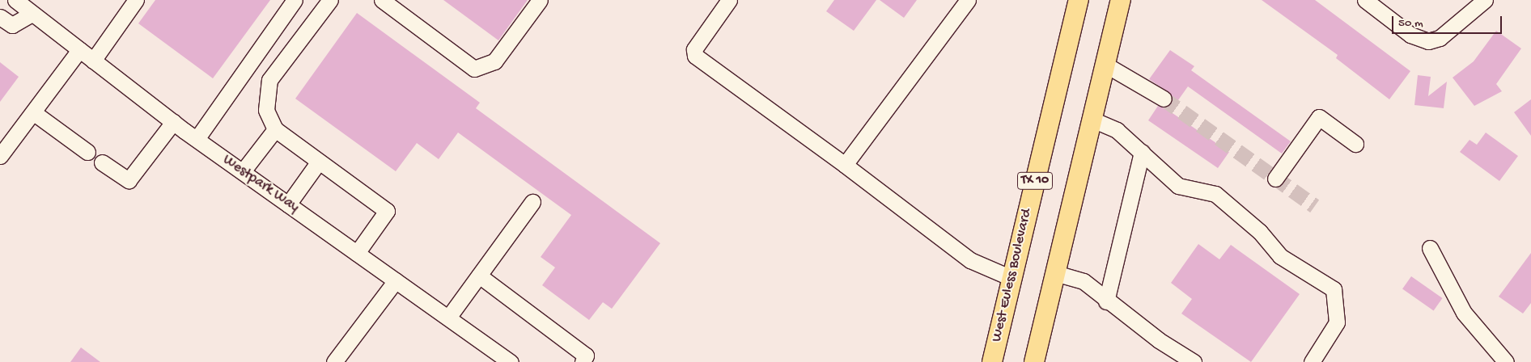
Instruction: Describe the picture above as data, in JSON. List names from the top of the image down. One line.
{"streets":{"main road":["TX 10","West Euless Boulevard"],"street":["Westpark Way"]},"scale_bar":"50 m"}
